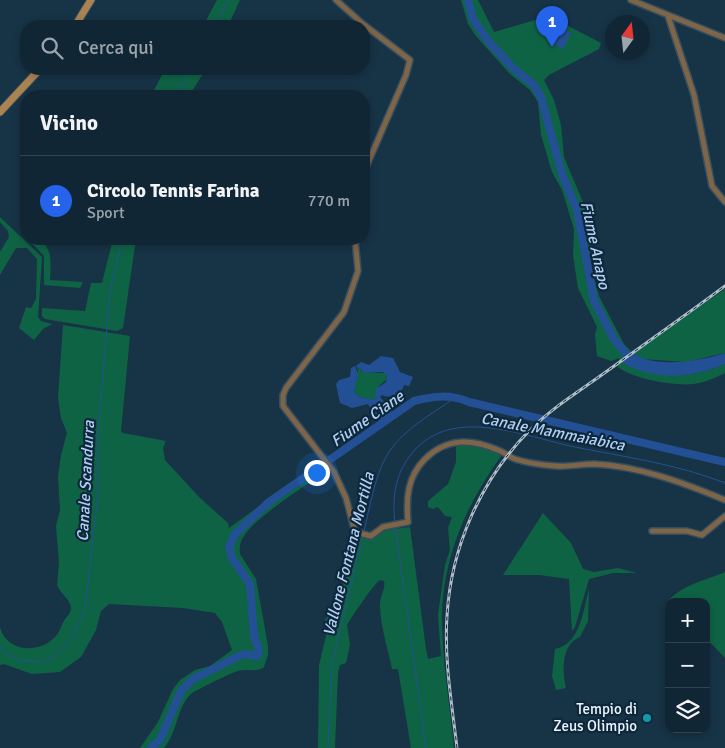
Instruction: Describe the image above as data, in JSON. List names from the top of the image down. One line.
{"water":["Fiume Anapo","Fiume Ciane","Canale Mammaiabica","Canale Scandurra","Vallone Fontana Mortilla"],"places":["Tempio di Zeus Olimpio"],"north":"top","page":{"pins":"1","search":"Cerca qui","heading":"Vicino","list":[{"mark":"1","name":"Circolo Tennis Farina","note":"Sport","value":"770 m"}],"map_buttons":["+","−"]}}
